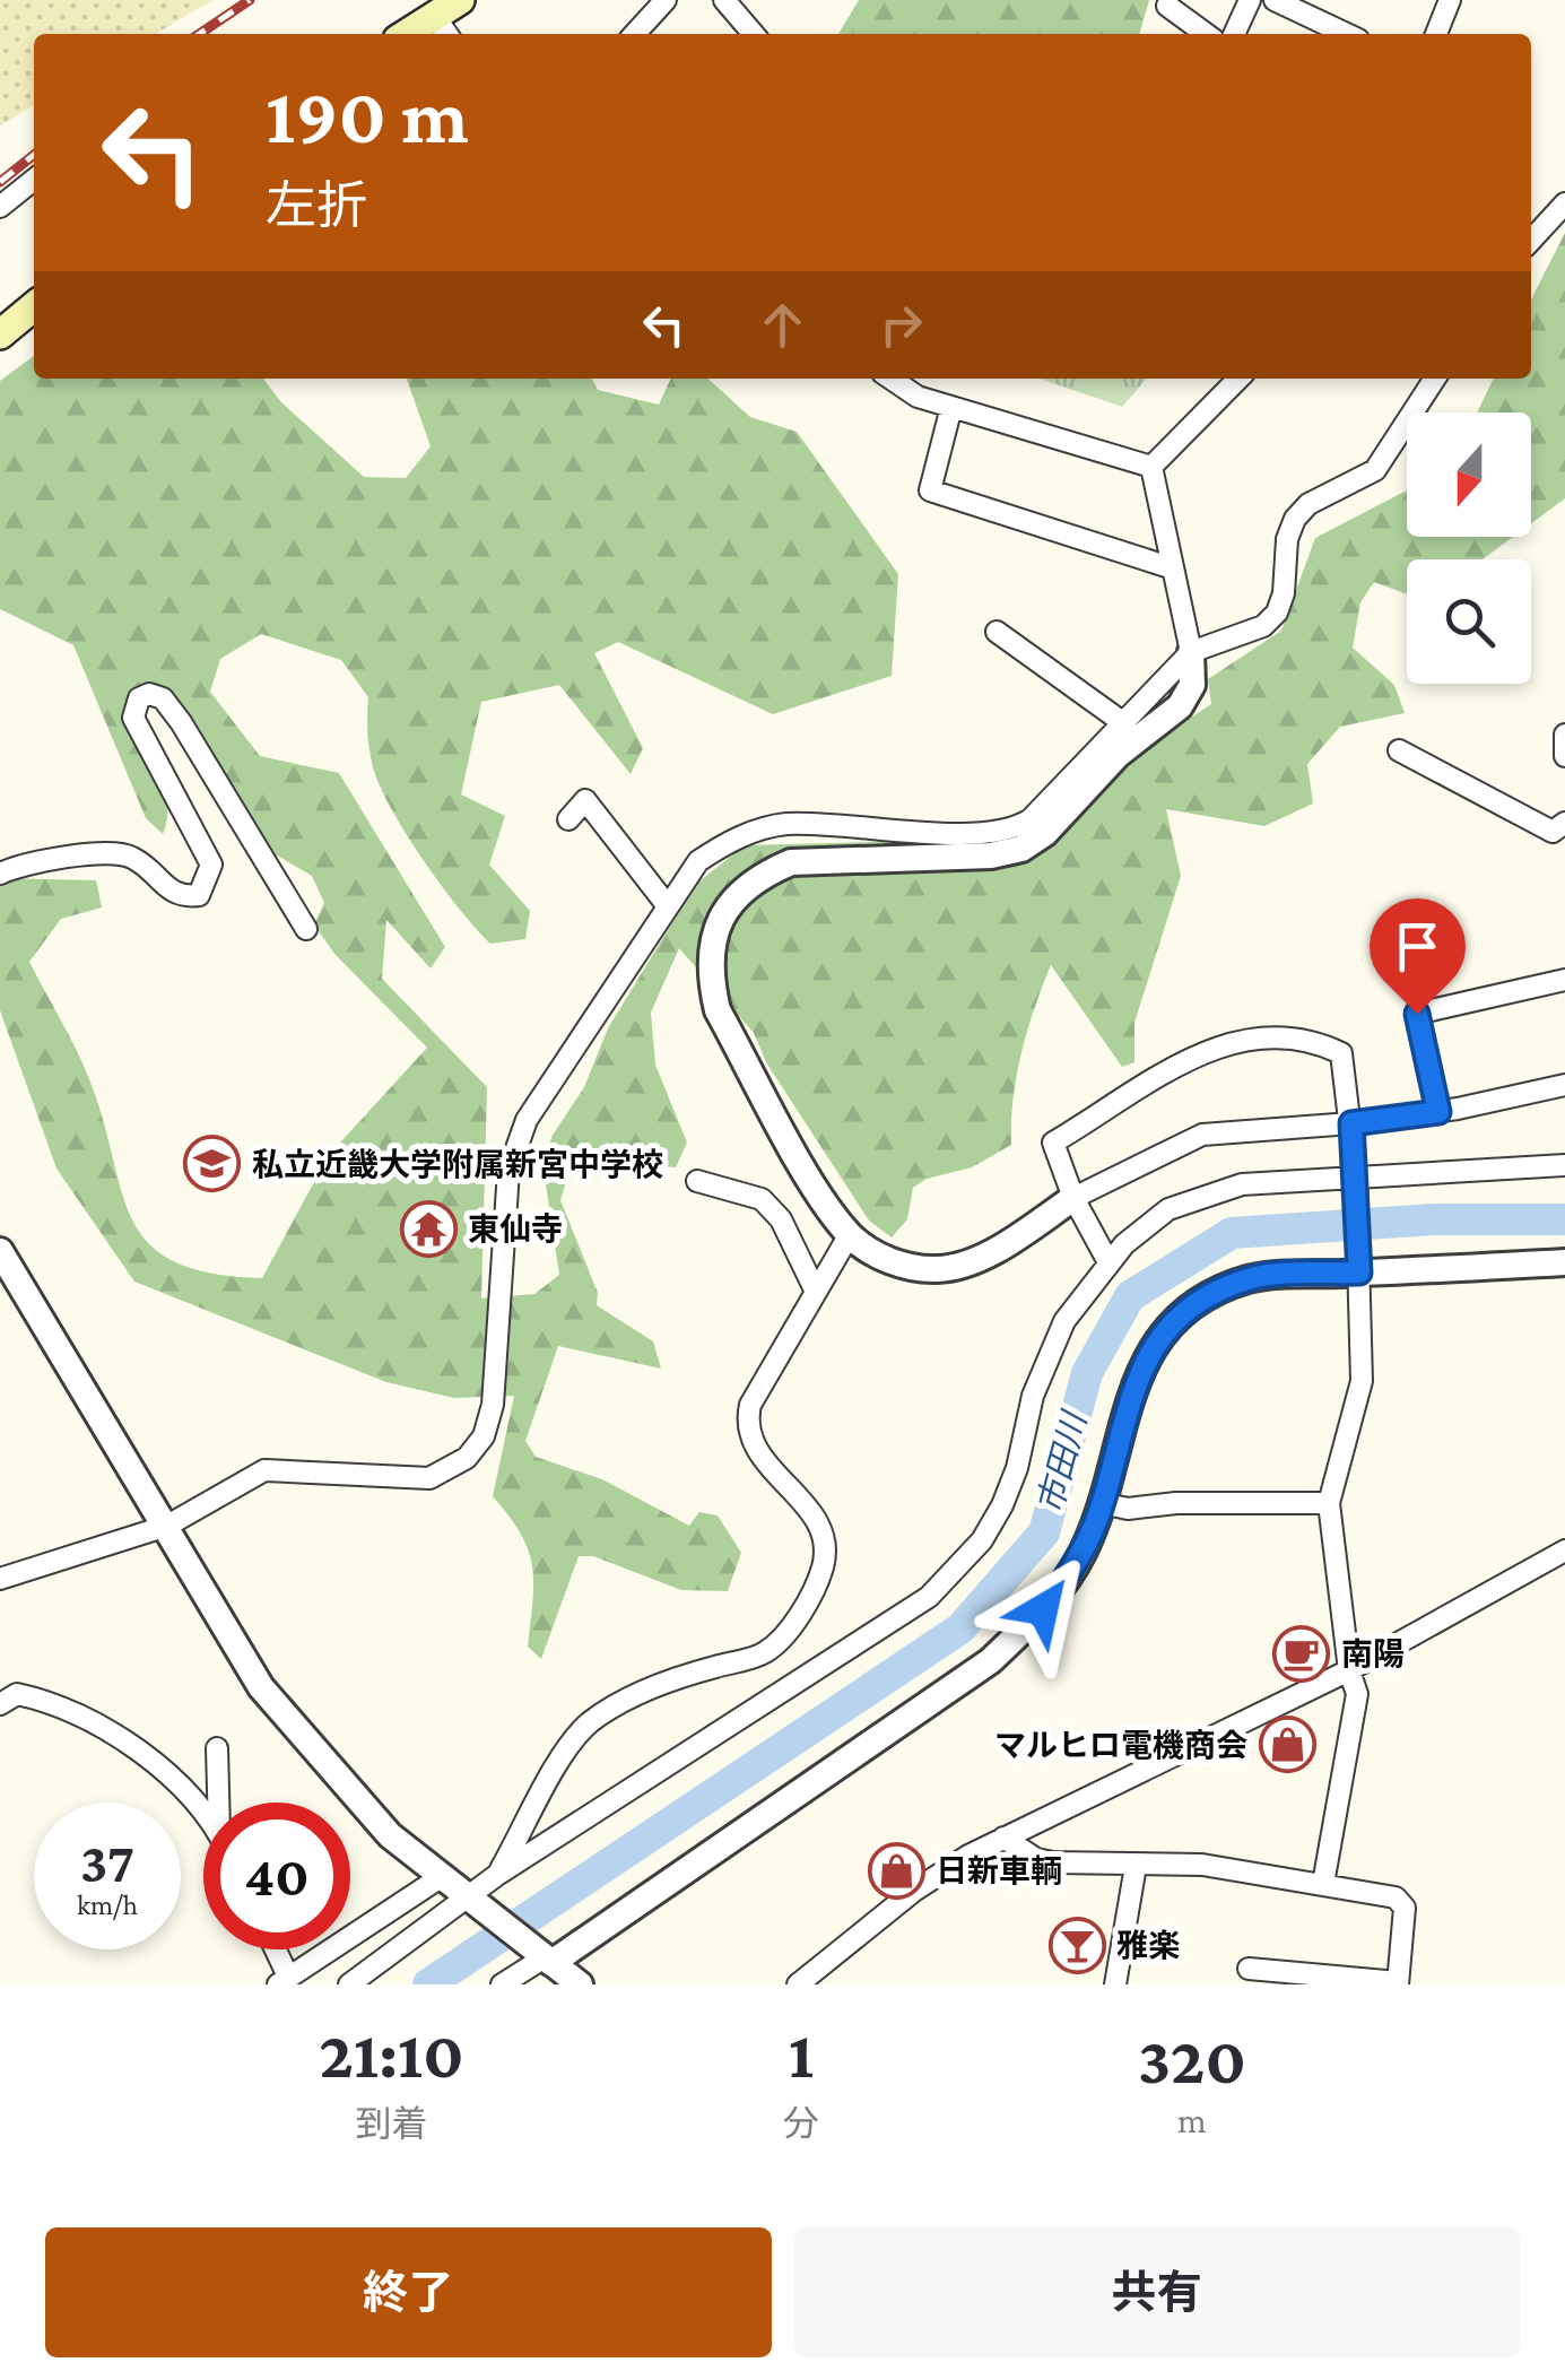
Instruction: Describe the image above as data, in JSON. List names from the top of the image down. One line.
{"water":["市田川"],"places":{"school or university":["私立近畿大学附属新宮中学校"],"temple":["東仙寺"],"cafe":["南陽"],"shop":["マルヒロ電機商会","日新車輌"],"bar":["雅楽"]},"north":"bottom","page":{"turn":["190 m","左折"],"speed":"37 km/h","limit":"40","eta":["21:10","到着","1","分","320","m"],"buttons":["終了","共有"]}}
